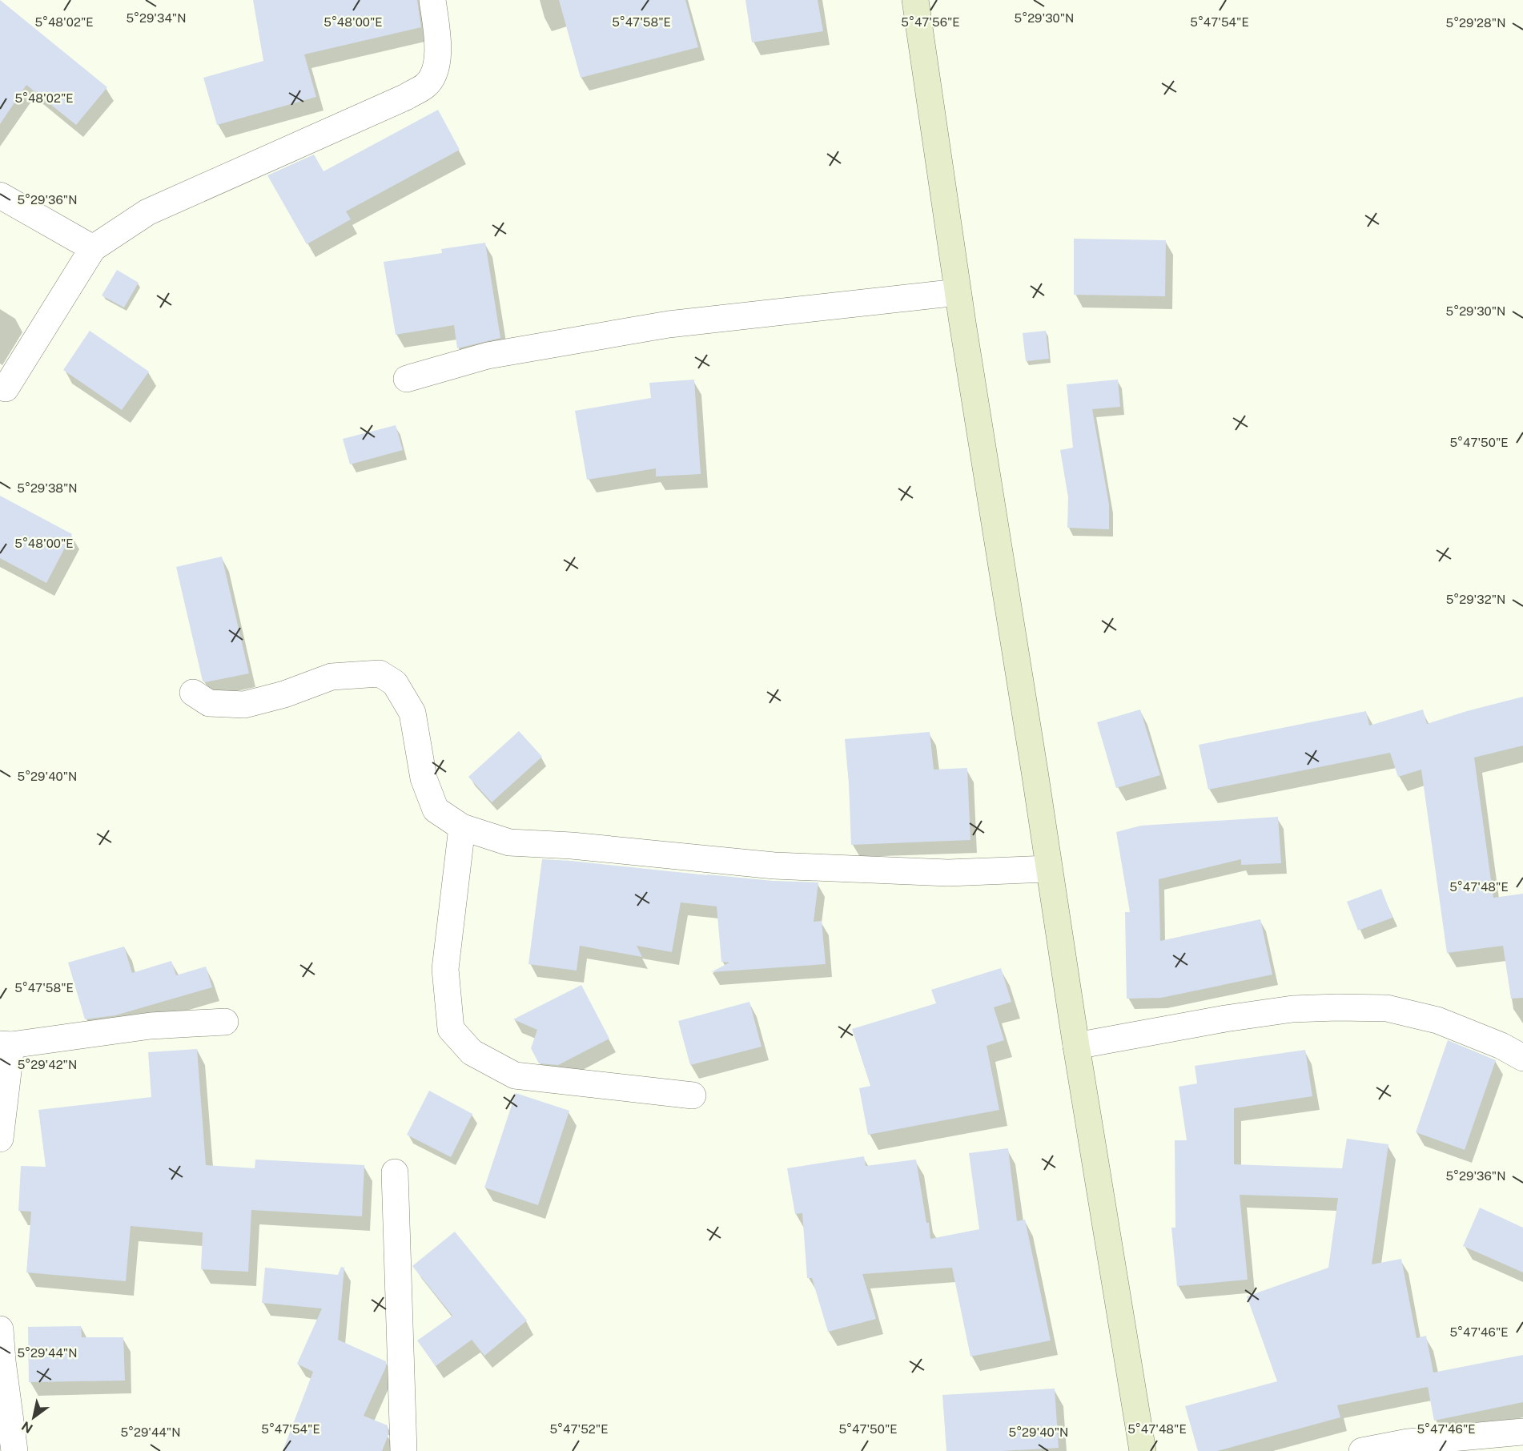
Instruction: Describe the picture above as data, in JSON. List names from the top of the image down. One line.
{"north":"bottom left","coordinates":["5°29'30\"N","5°29'34\"N","5°48'02\"E","5°48'00\"E","5°47'58\"E","5°47'56\"E","5°47'54\"E","5°29'28\"N","5°29'36\"N","5°47'50\"E","5°29'38\"N","5°29'32\"N","5°29'40\"N","5°47'48\"E","5°29'42\"N","5°47'46\"E","5°29'44\"N","5°47'52\"E"]}
